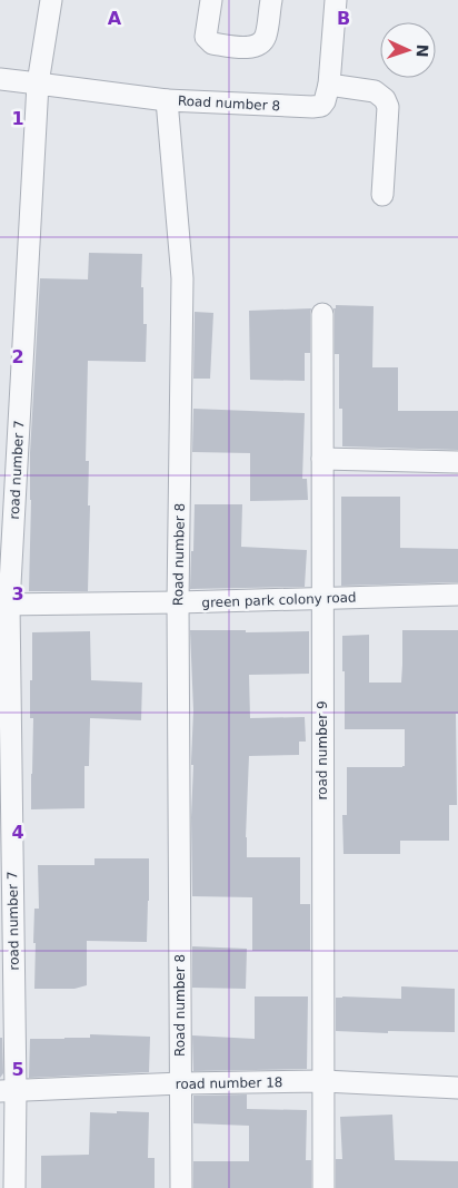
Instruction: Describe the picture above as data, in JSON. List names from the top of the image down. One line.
{"streets":{"street":["Road number 8","road number 7","green park colony road","road number 9","road number 18"]},"crossings":[["Road number 8","green park colony road"],["Road number 8","road number 18"],["road number 7","green park colony road"],["road number 7","road number 18"],["green park colony road","road number 9"],["road number 9","road number 18"]],"north":"right","grid":{"columns":["A","B"],"rows":["1","2","3","4","5"]}}
